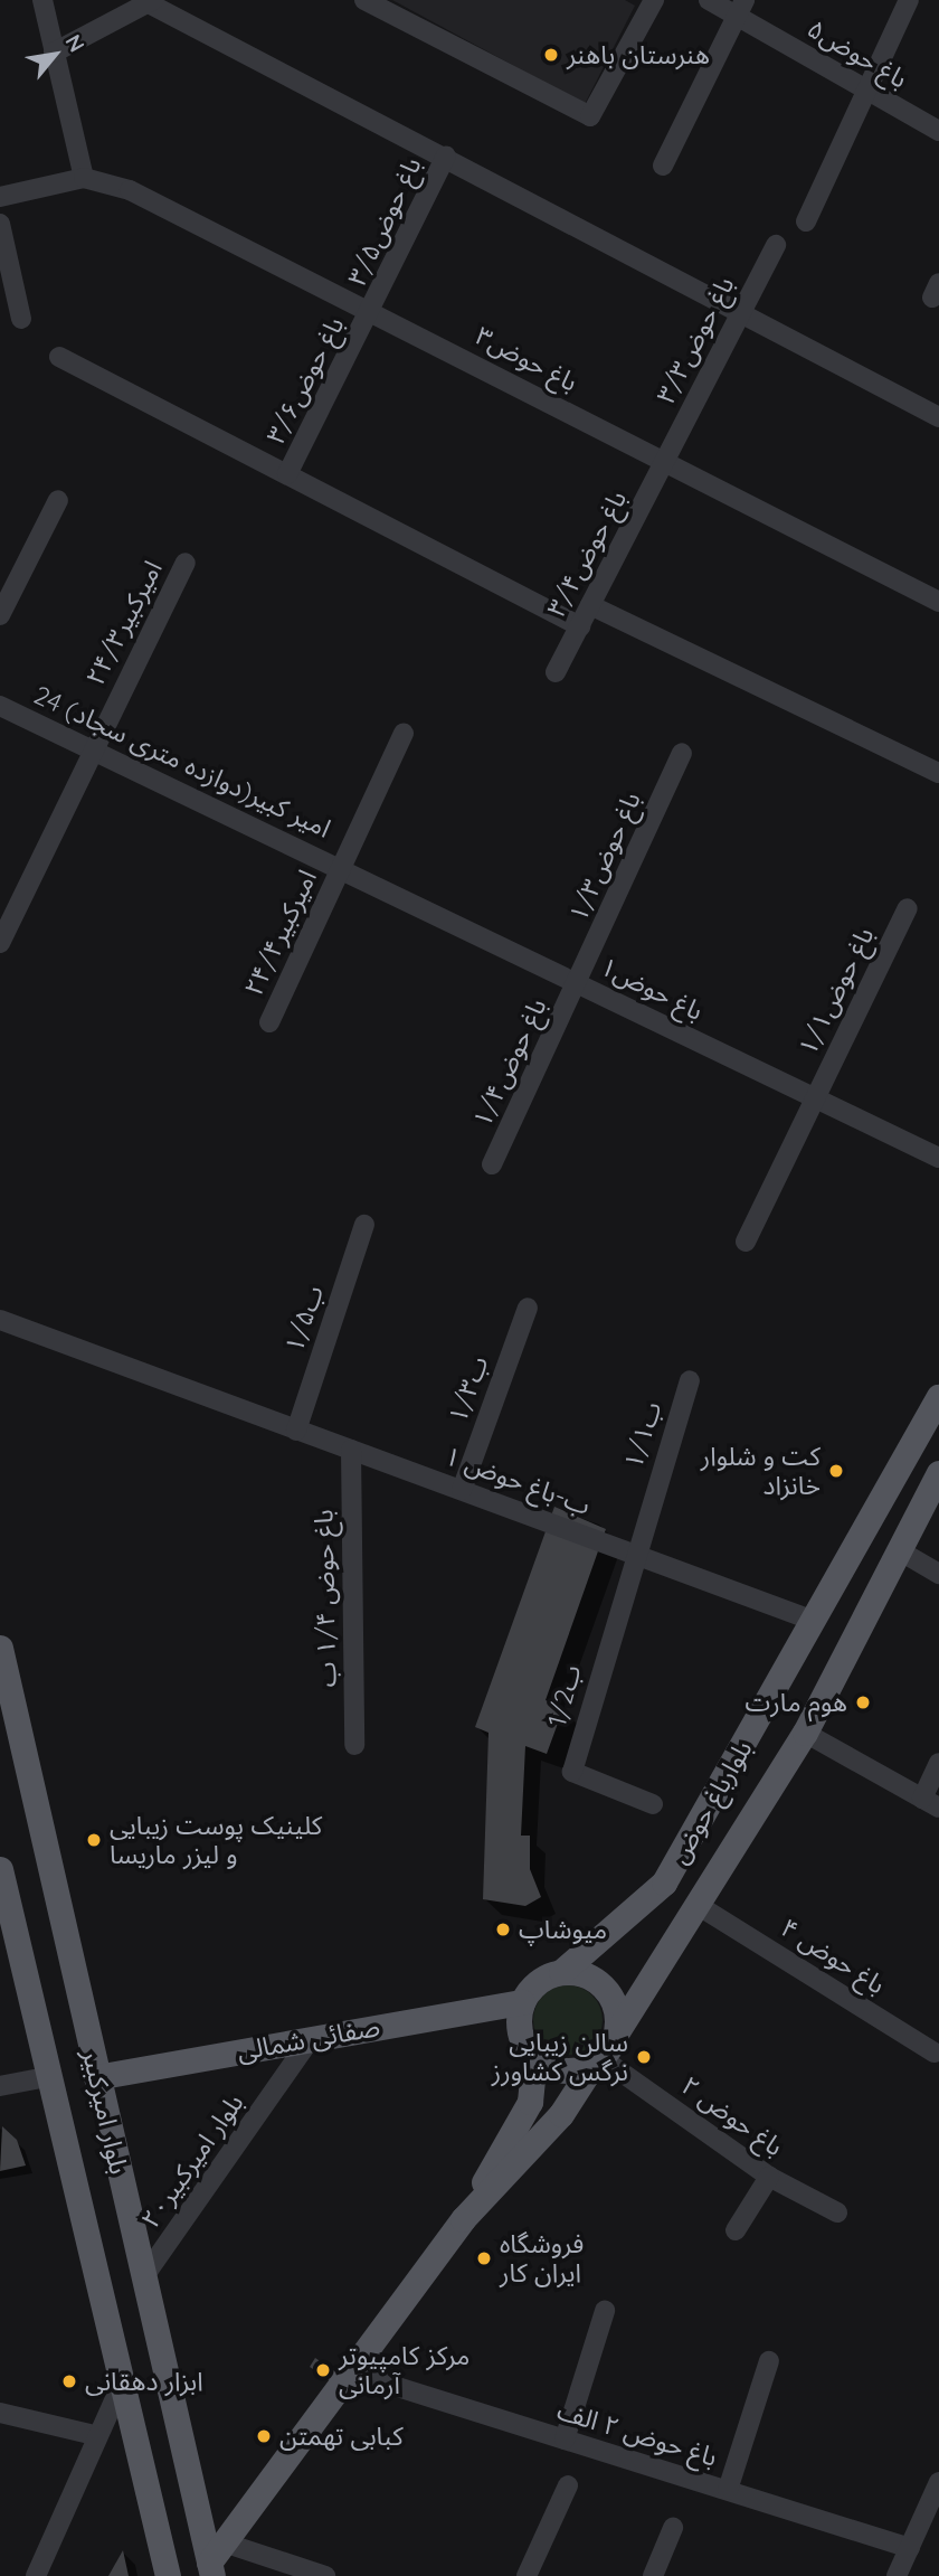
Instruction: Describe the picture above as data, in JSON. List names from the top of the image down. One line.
{"streets":{"main road":["بلوارباغ حوض","صفائی شمالی","بلوار امیرکبیر"],"street":["باغ حوض۵","باغ حوض۳/۵","باغ حوض۳/۳","باغ حوض۳","باغ حوض۳/۶","باغ حوض۳/۴","امیرکبیر۲۴/۳","24 امیر کبیر(دوازده متری سجاد)","باغ حوض۱/۳","امیرکبیر۲۴/۴","باغ حوض۱","باغ حوض۱/۱","باغ حوض۱/۴","ب۱/۵","ب۱/۳","ب۱/۱","۱ ب-باغ حوض","باغ حوض ۱/۴ ب","1/2ب","۴ باغ حوض","۲ باغ حوض","بلوار امیرکبیر۲۰","باغ حوض ۲ الف"]},"crossings":[["باغ حوض۳/۵","باغ حوض۳"],["باغ حوض۳/۵","باغ حوض۳/۶"],["باغ حوض۳/۳","باغ حوض۳"],["باغ حوض۳/۳","باغ حوض۳/۴"],["باغ حوض۳","باغ حوض۳/۶"],["باغ حوض۳","باغ حوض۳/۴"],["امیرکبیر۲۴/۳","24 امیر کبیر(دوازده متری سجاد)"],["24 امیر کبیر(دوازده متری سجاد)","امیرکبیر۲۴/۴"],["24 امیر کبیر(دوازده متری سجاد)","باغ حوض۱"],["باغ حوض۱/۳","باغ حوض۱"],["باغ حوض۱/۳","باغ حوض۱/۴"],["امیرکبیر۲۴/۴","باغ حوض۱"],["باغ حوض۱","باغ حوض۱/۱"],["باغ حوض۱","باغ حوض۱/۴"],["ب۱/۵","۱ ب-باغ حوض"],["ب۱/۳","۱ ب-باغ حوض"],["ب۱/۱","۱ ب-باغ حوض"],["ب۱/۱","1/2ب"],["۱ ب-باغ حوض","باغ حوض ۱/۴ ب"],["۱ ب-باغ حوض","1/2ب"],["۱ ب-باغ حوض","بلوارباغ حوض"],["بلوارباغ حوض","۴ باغ حوض"],["بلوارباغ حوض","صفائی شمالی"],["بلوارباغ حوض","۲ باغ حوض"],["صفائی شمالی","بلوار امیرکبیر"],["صفائی شمالی","۲ باغ حوض"],["صفائی شمالی","بلوار امیرکبیر۲۰"],["بلوار امیرکبیر","بلوار امیرکبیر۲۰"]],"places":["هنرستان باهنر","کت و شلوار خانزاد","هوم مارت","کلینیک پوست زیبایی و لیزر ماریسا","میوشاپ","سالن زیبایی نرگس کشاورز","فروشگاه ایران کار","مرکز کامپیوتر آرمانی","ابزار دهقانی","کبابی تهمتن"],"north":"top right"}
